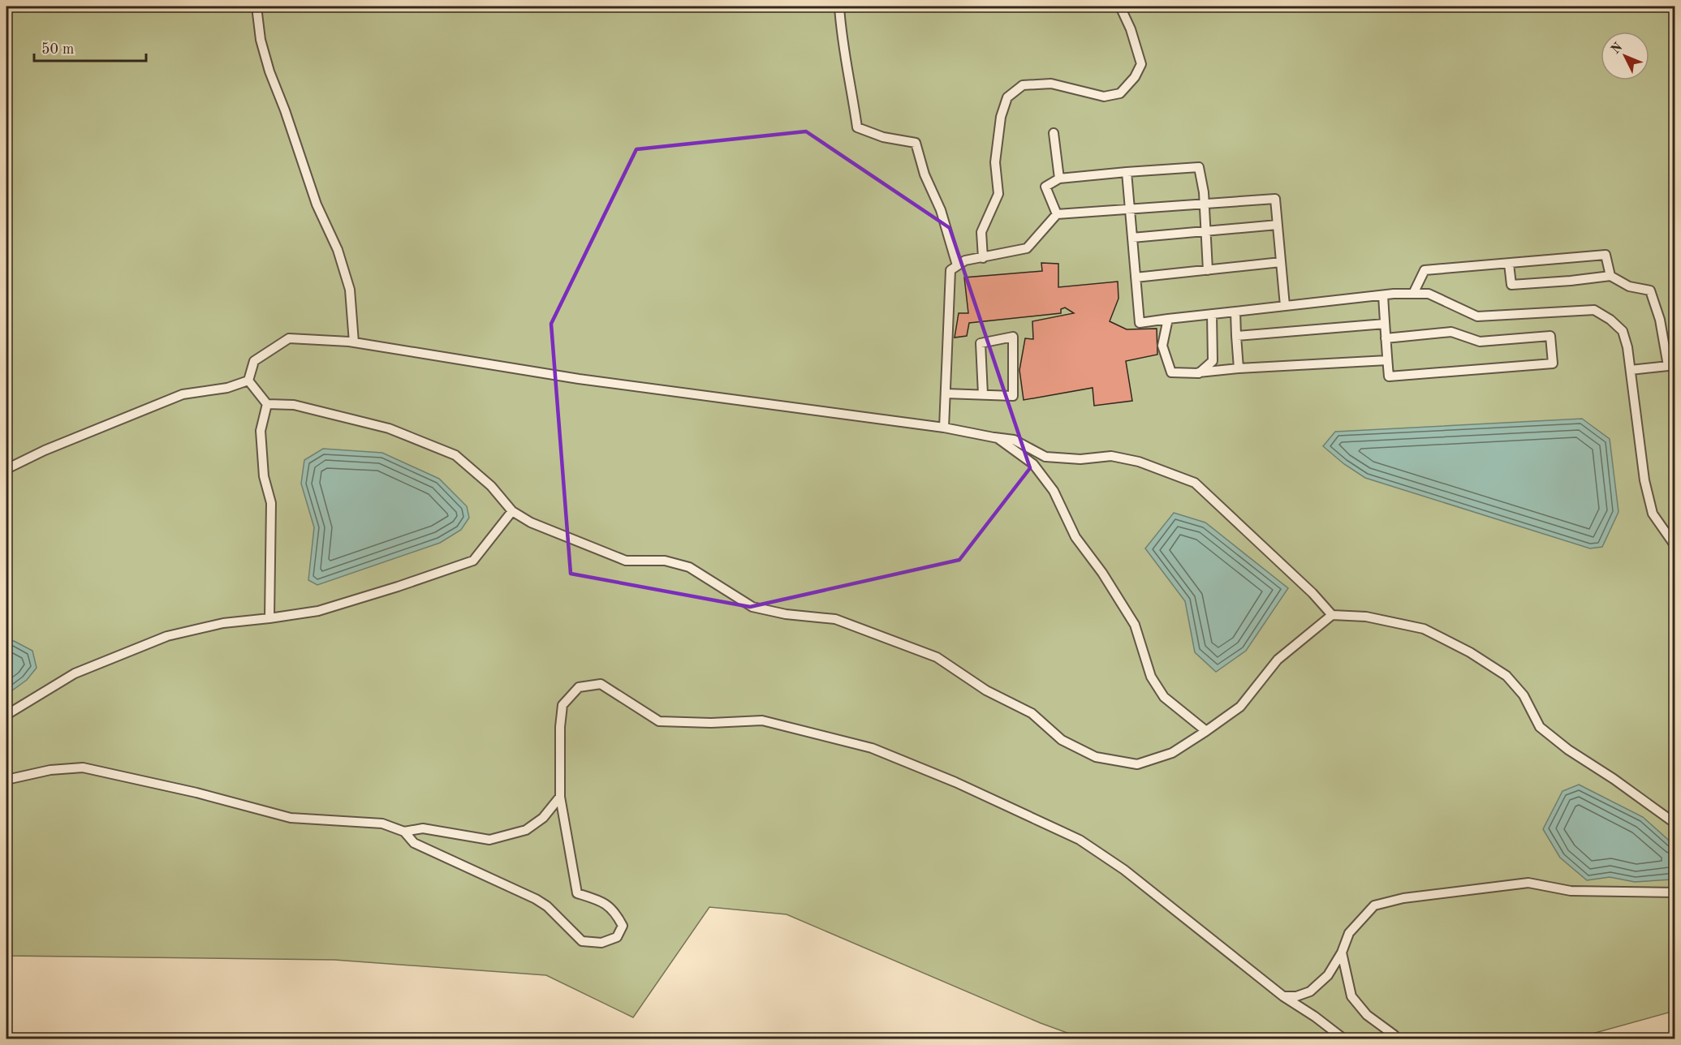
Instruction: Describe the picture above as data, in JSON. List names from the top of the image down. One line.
{"scale_bar":"50 m","north":"top left"}
